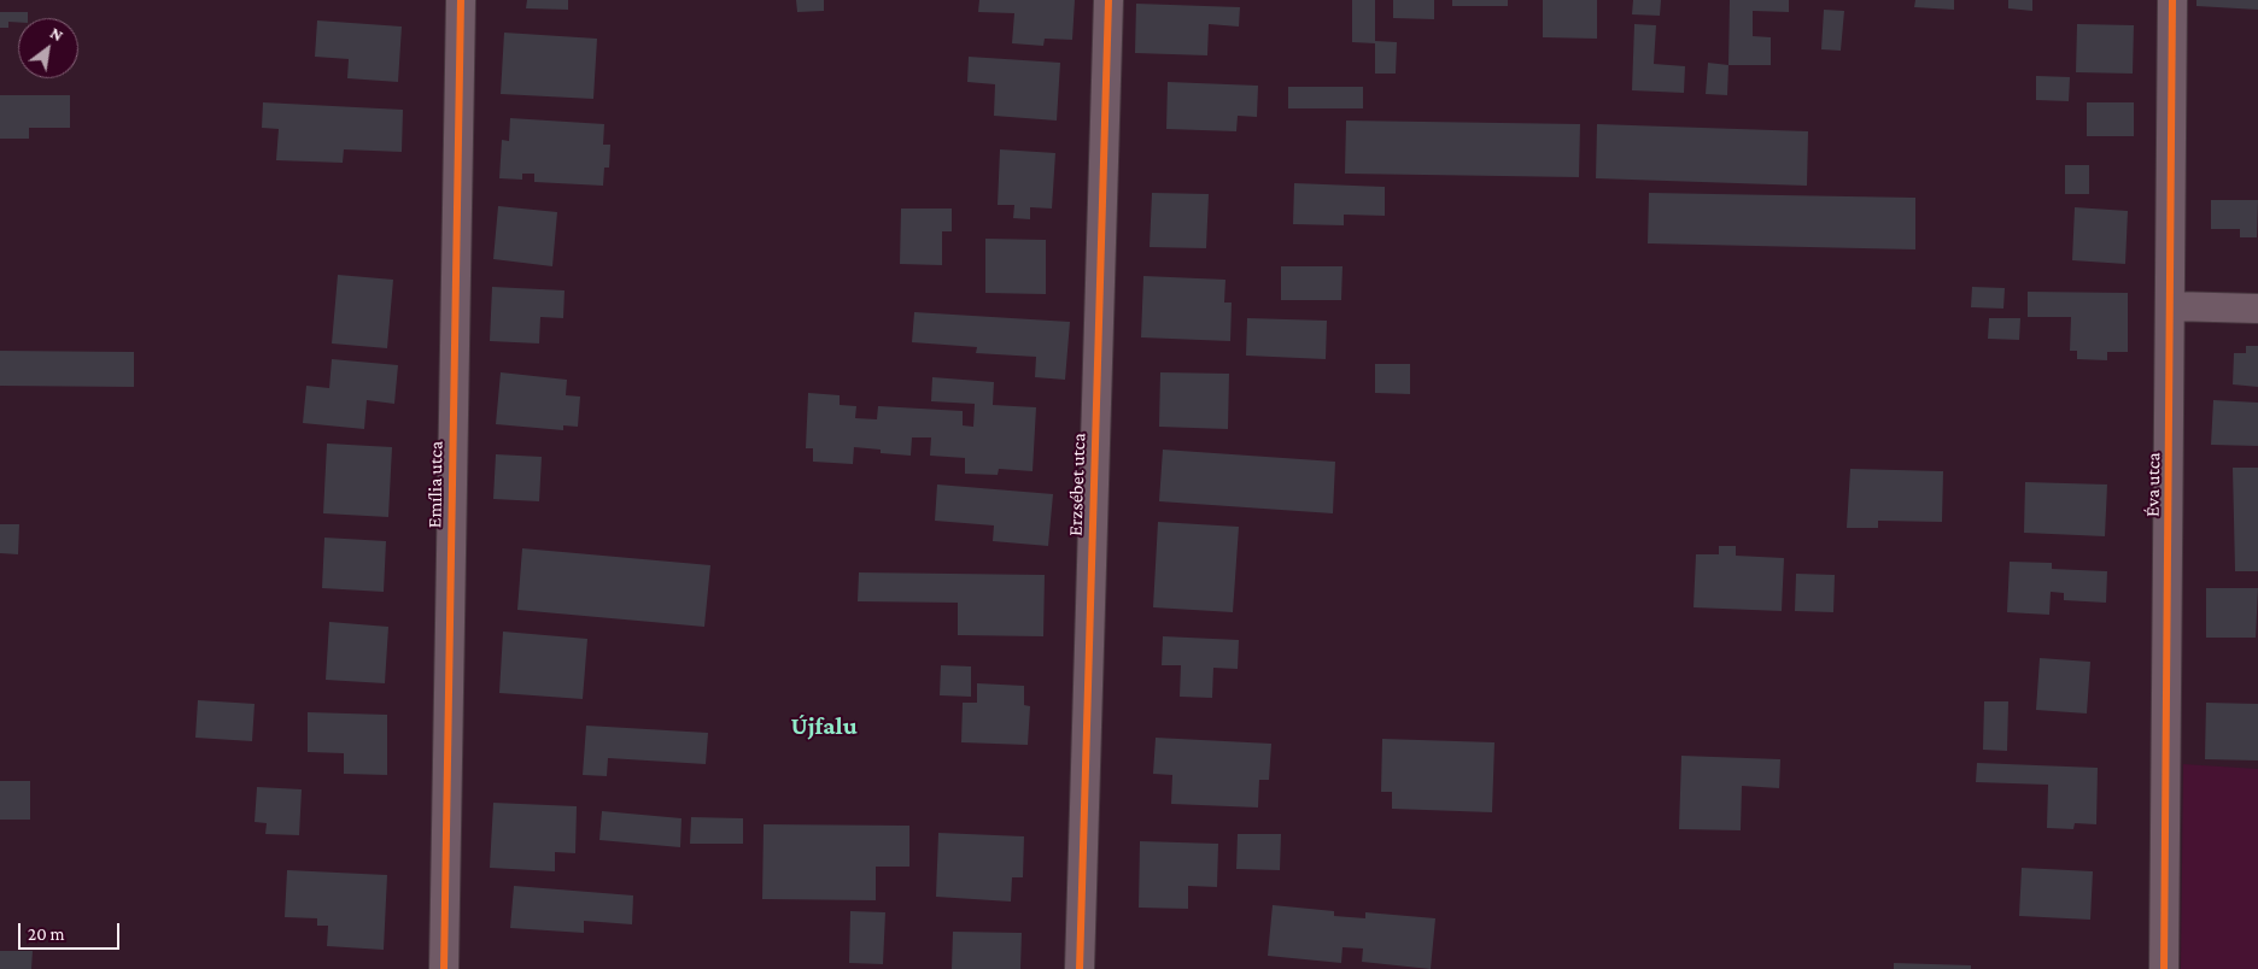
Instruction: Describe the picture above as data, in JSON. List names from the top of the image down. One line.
{"streets":{"street":["Emília utca","Erzsébet utca","Éva utca"]},"districts":["Újfalu"],"scale_bar":"20 m","north":"top right"}
